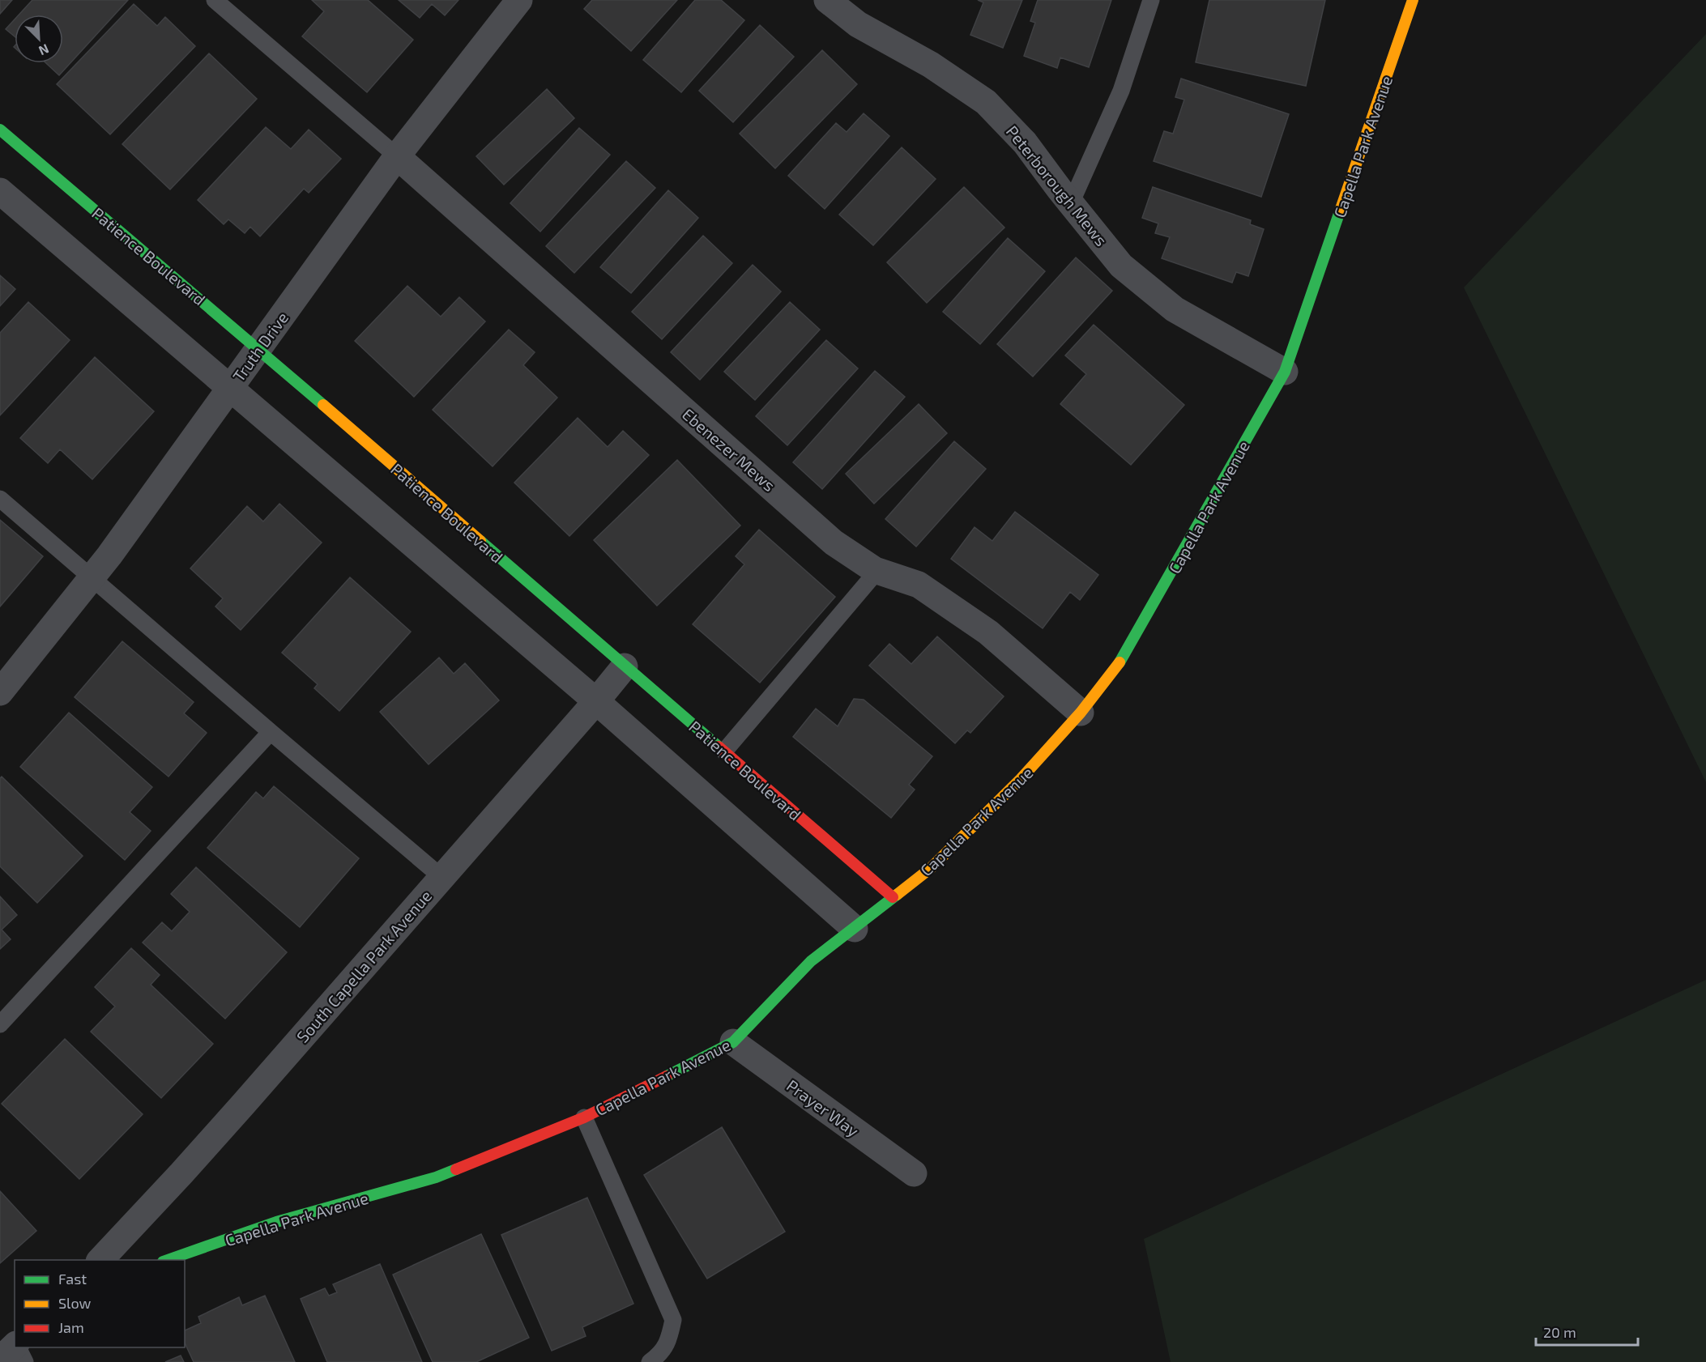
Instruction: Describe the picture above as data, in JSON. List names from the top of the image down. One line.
{"streets":{"street":["Capella Park Avenue","Peterborough Mews","Patience Boulevard","Truth Drive","Ebenezer Mews","South Capella Park Avenue","Prayer Way"]},"crossings":[["Capella Park Avenue","Peterborough Mews"],["Capella Park Avenue","Patience Boulevard"],["Capella Park Avenue","Ebenezer Mews"],["Capella Park Avenue","Prayer Way"],["Patience Boulevard","Truth Drive"],["Patience Boulevard","South Capella Park Avenue"],["Truth Drive","Ebenezer Mews"]],"legend":["Fast","Slow","Jam"],"scale_bar":"20 m","north":"bottom right"}
